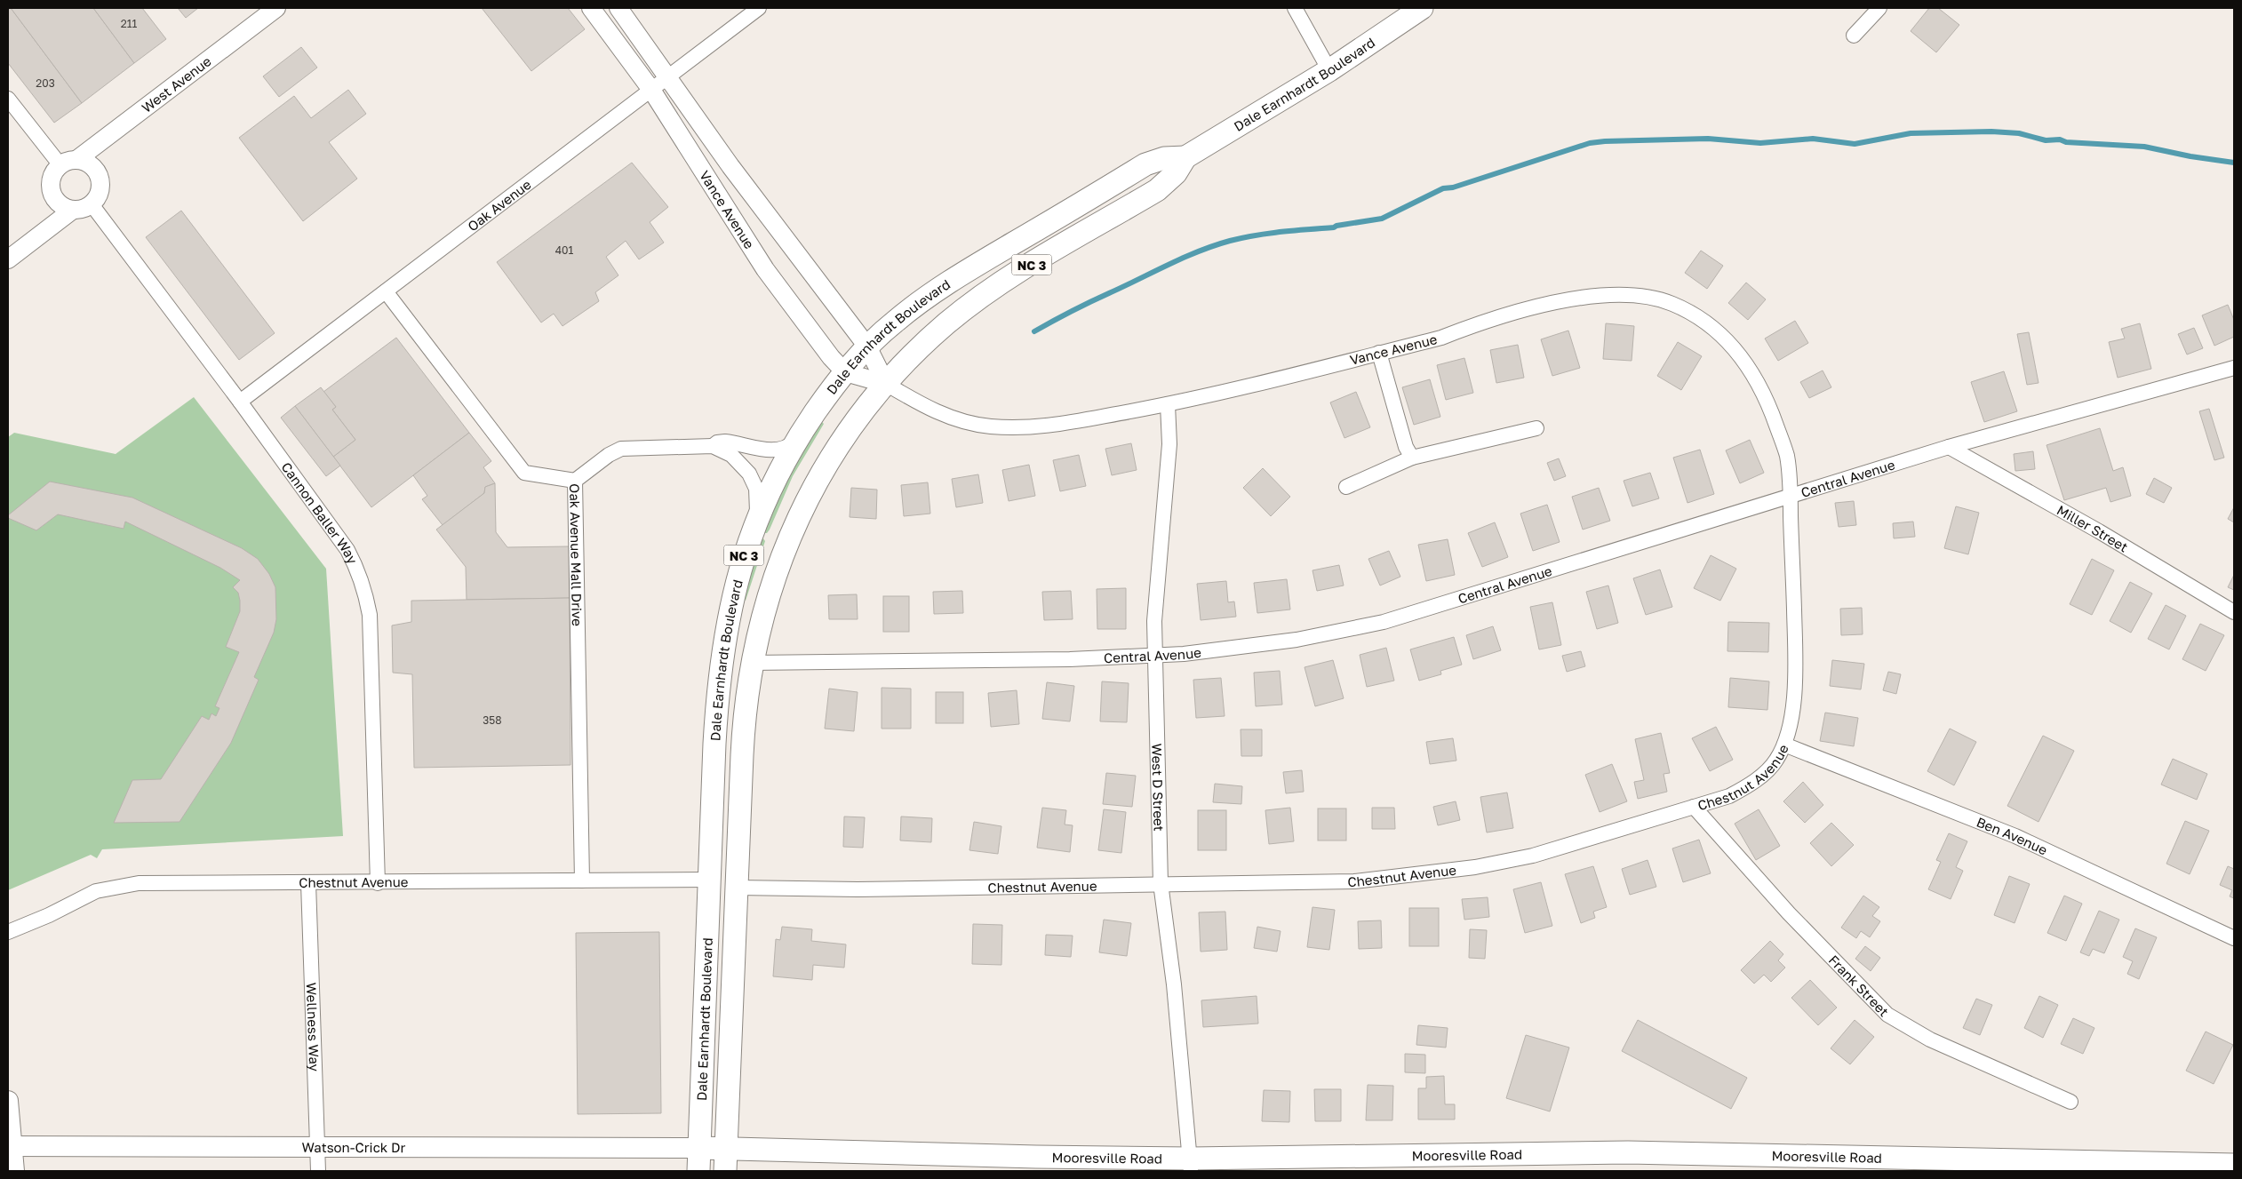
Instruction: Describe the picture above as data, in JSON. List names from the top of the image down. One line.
{"streets":{"main road":["Dale Earnhardt Boulevard","NC 3","Watson-Crick Dr","Mooresville Road"],"street":["West Avenue","Oak Avenue","Vance Avenue","Central Avenue","Cannon Baller Way","Miller Street","Oak Avenue Mall Drive","Chestnut Avenue","West D Street","Ben Avenue","Frank Street","Wellness Way"]},"crossings":[["West Avenue","Cannon Baller Way"],["Dale Earnhardt Boulevard","Vance Avenue"],["Dale Earnhardt Boulevard","Central Avenue"],["Dale Earnhardt Boulevard","Chestnut Avenue"],["Dale Earnhardt Boulevard","Watson-Crick Dr"],["Dale Earnhardt Boulevard","Mooresville Road"],["Oak Avenue","Vance Avenue"],["Oak Avenue","Cannon Baller Way"],["Oak Avenue","Oak Avenue Mall Drive"],["Vance Avenue","Central Avenue"],["Vance Avenue","Chestnut Avenue"],["Vance Avenue","West D Street"],["Central Avenue","Miller Street"],["Central Avenue","Chestnut Avenue"],["Central Avenue","West D Street"],["Cannon Baller Way","Chestnut Avenue"],["Oak Avenue Mall Drive","Chestnut Avenue"],["Chestnut Avenue","West D Street"],["Chestnut Avenue","Ben Avenue"],["Chestnut Avenue","Frank Street"],["Chestnut Avenue","Wellness Way"],["West D Street","Mooresville Road"],["Wellness Way","Watson-Crick Dr"],["Watson-Crick Dr","Mooresville Road"]],"house_numbers":["211","203","401","358"]}
